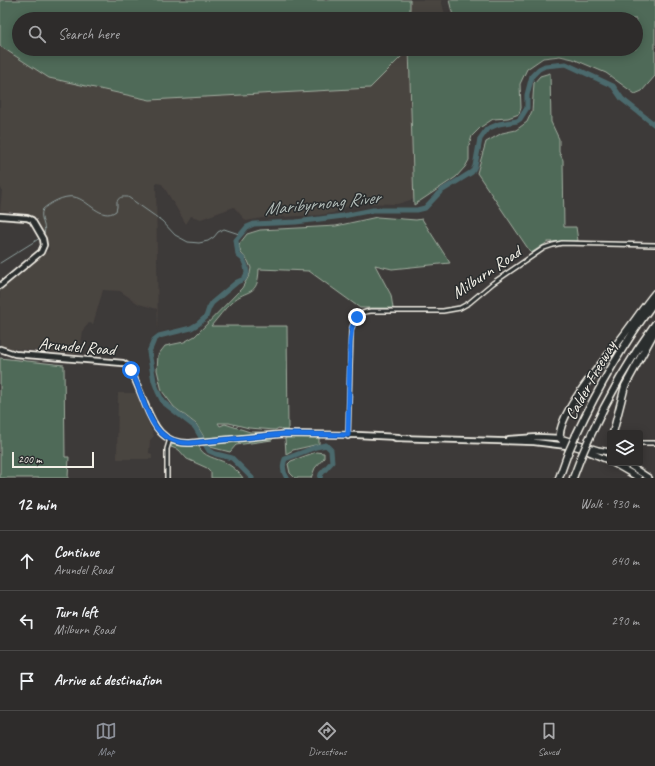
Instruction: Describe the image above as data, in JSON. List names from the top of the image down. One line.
{"streets":{"highway":["Calder Freeway"],"street":["Milburn Road","Arundel Road"]},"crossings":[["Milburn Road","Arundel Road"]],"water":["Maribyrnong River"],"scale_bar":"200 m","page":{"search":"Search here","scale":"200 m","heading":["12 min","Walk · 930 m"],"list":[["Continue","Arundel Road","640 m"],["Turn left","Milburn Road","290 m"],"Arrive at destination"],"nav":["Map","Directions","Saved"]}}
